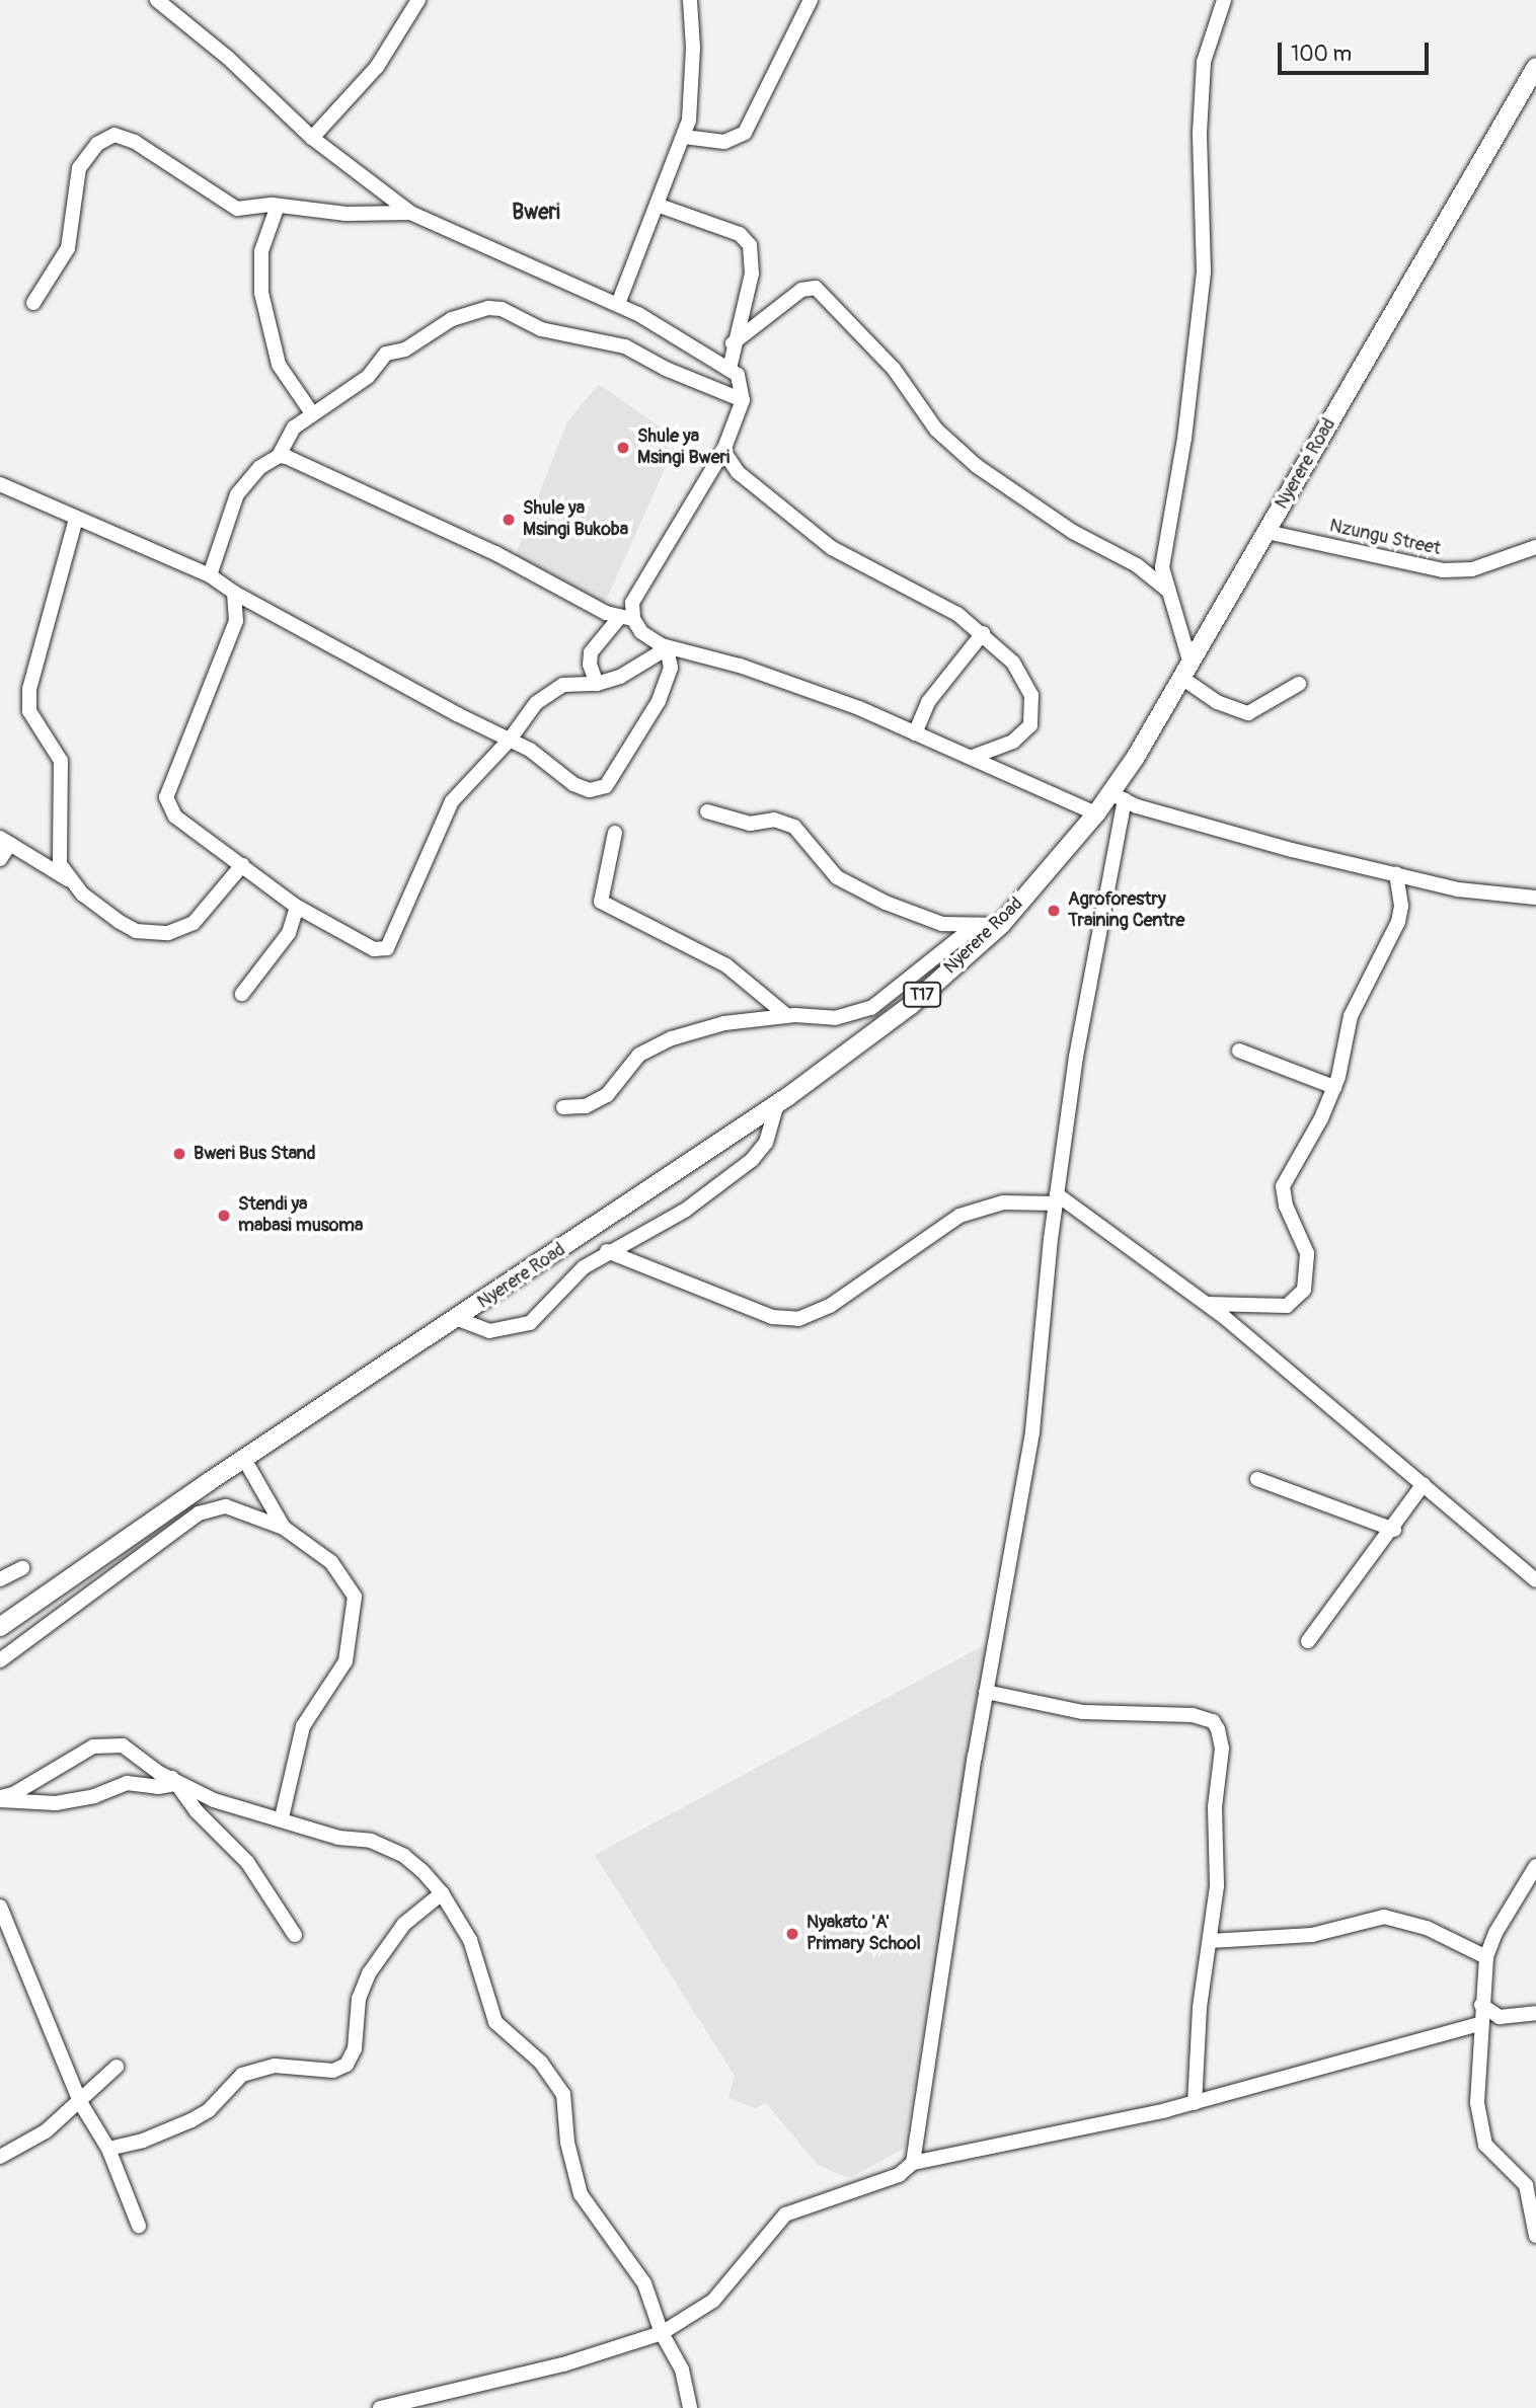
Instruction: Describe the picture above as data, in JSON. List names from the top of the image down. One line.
{"streets":{"main road":["Nyerere Road","T17"],"street":["Nzungu Street"]},"crossings":[["Nyerere Road","Nzungu Street"]],"districts":["Bweri"],"places":["Shule ya Msingi Bweri","Shule ya Msingi Bukoba","Agroforestry Training Centre","Bweri Bus Stand","Stendi ya mabasi musoma","Nyakato 'A' Primary School"],"scale_bar":"100 m"}
